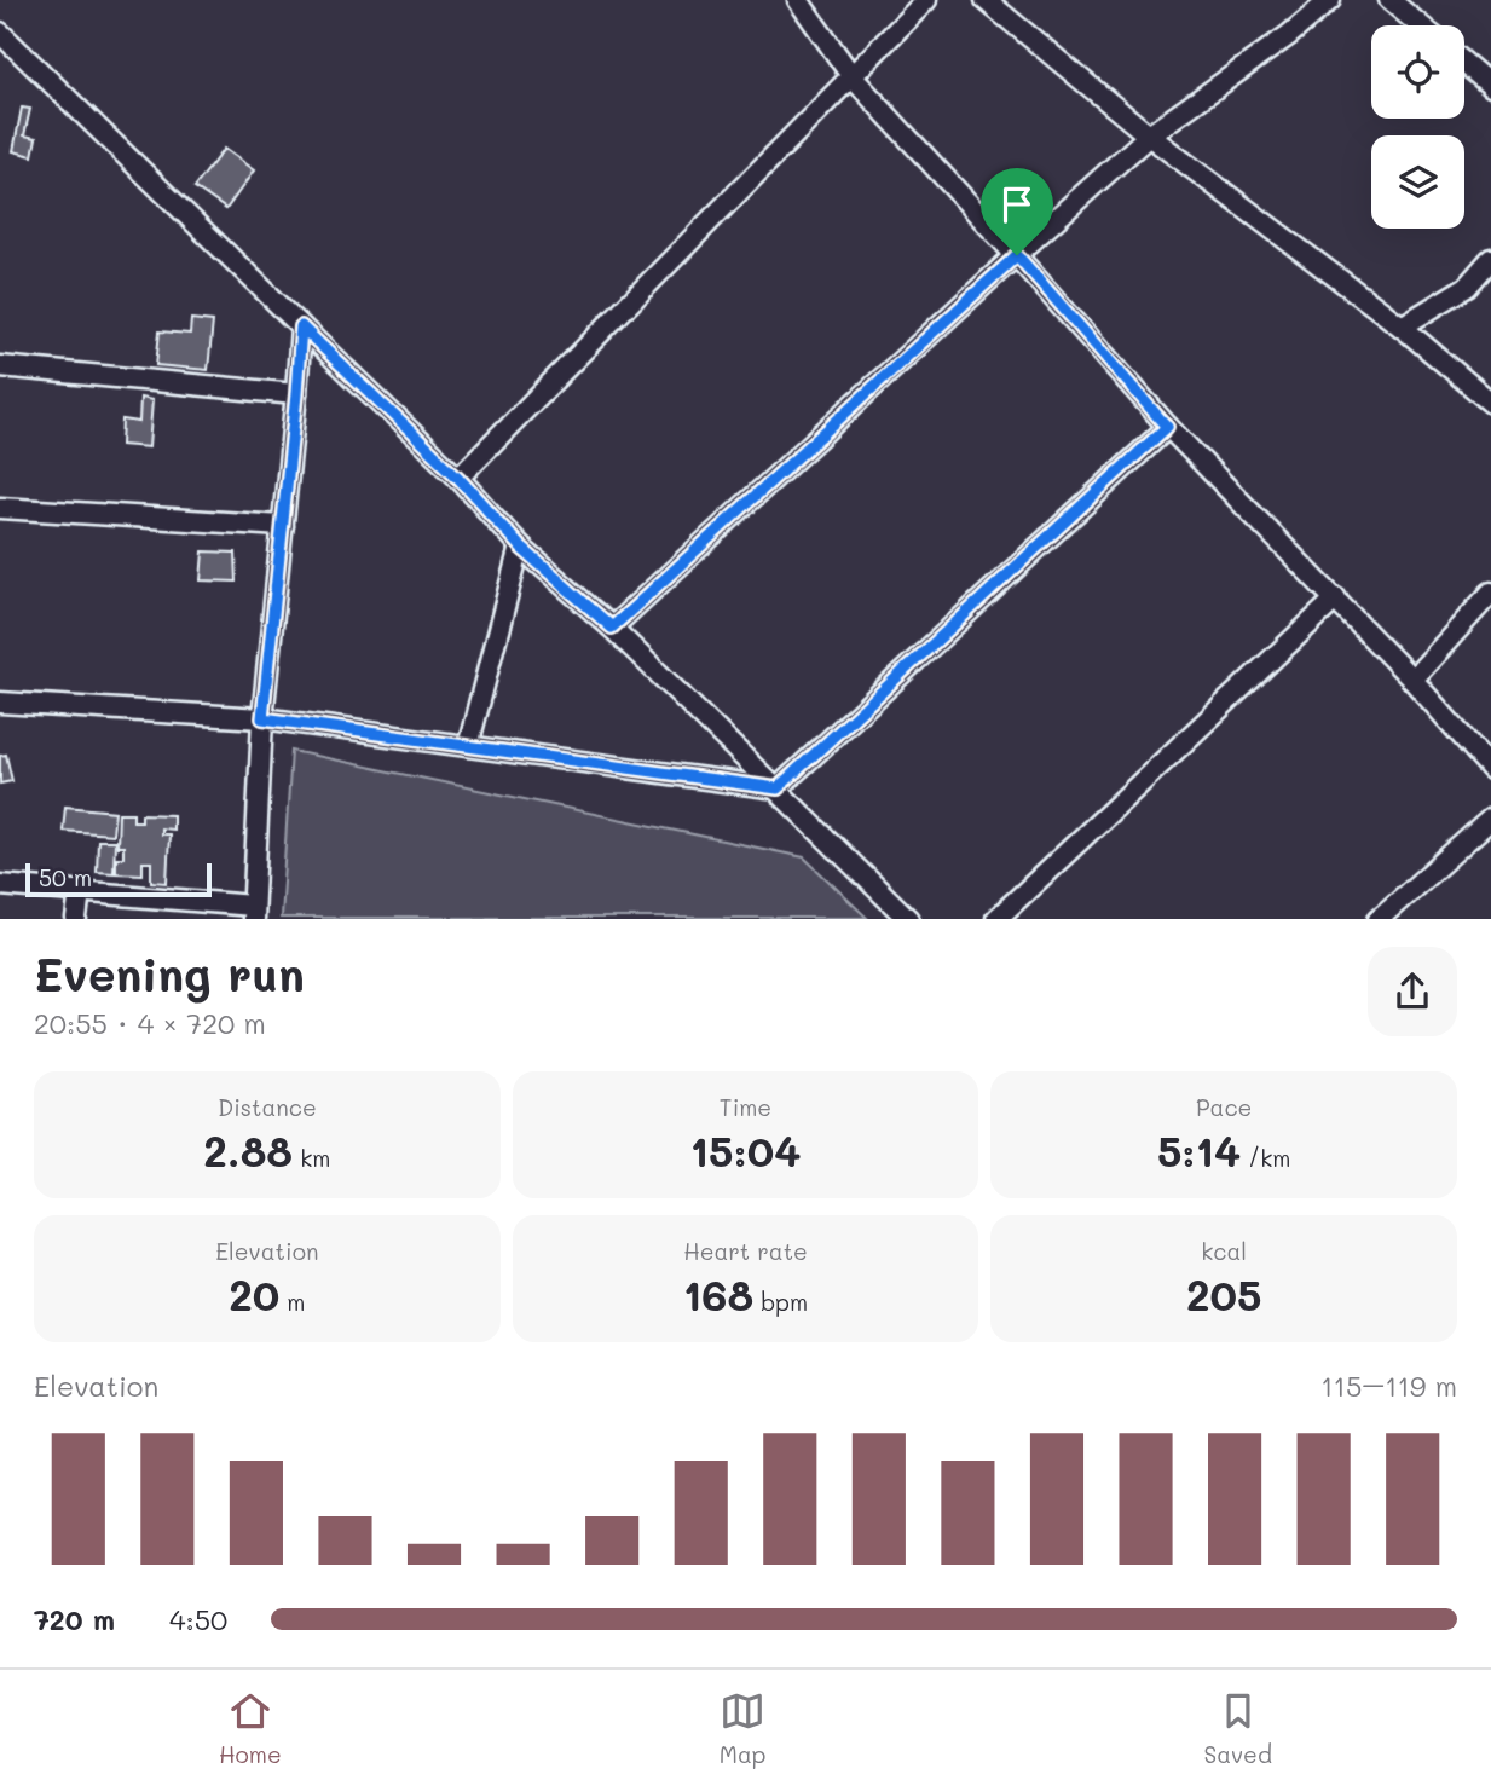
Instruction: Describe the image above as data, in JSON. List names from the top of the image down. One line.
{"scale_bar":"50 m","page":{"scale":"50 m","heading":["Evening run","20:55 · 4 × 720 m"],"stats":[["Distance","2.88 km"],["Time","15:04"],["Pace","5:14 /km"],["Elevation","20 m"],["Heart rate","168 bpm"],["kcal","205"]],"chart":["Elevation","115–119 m"],"list":[{"name":"720 m","note":"4:50"}],"tabs":["Home","Map","Saved"]}}
